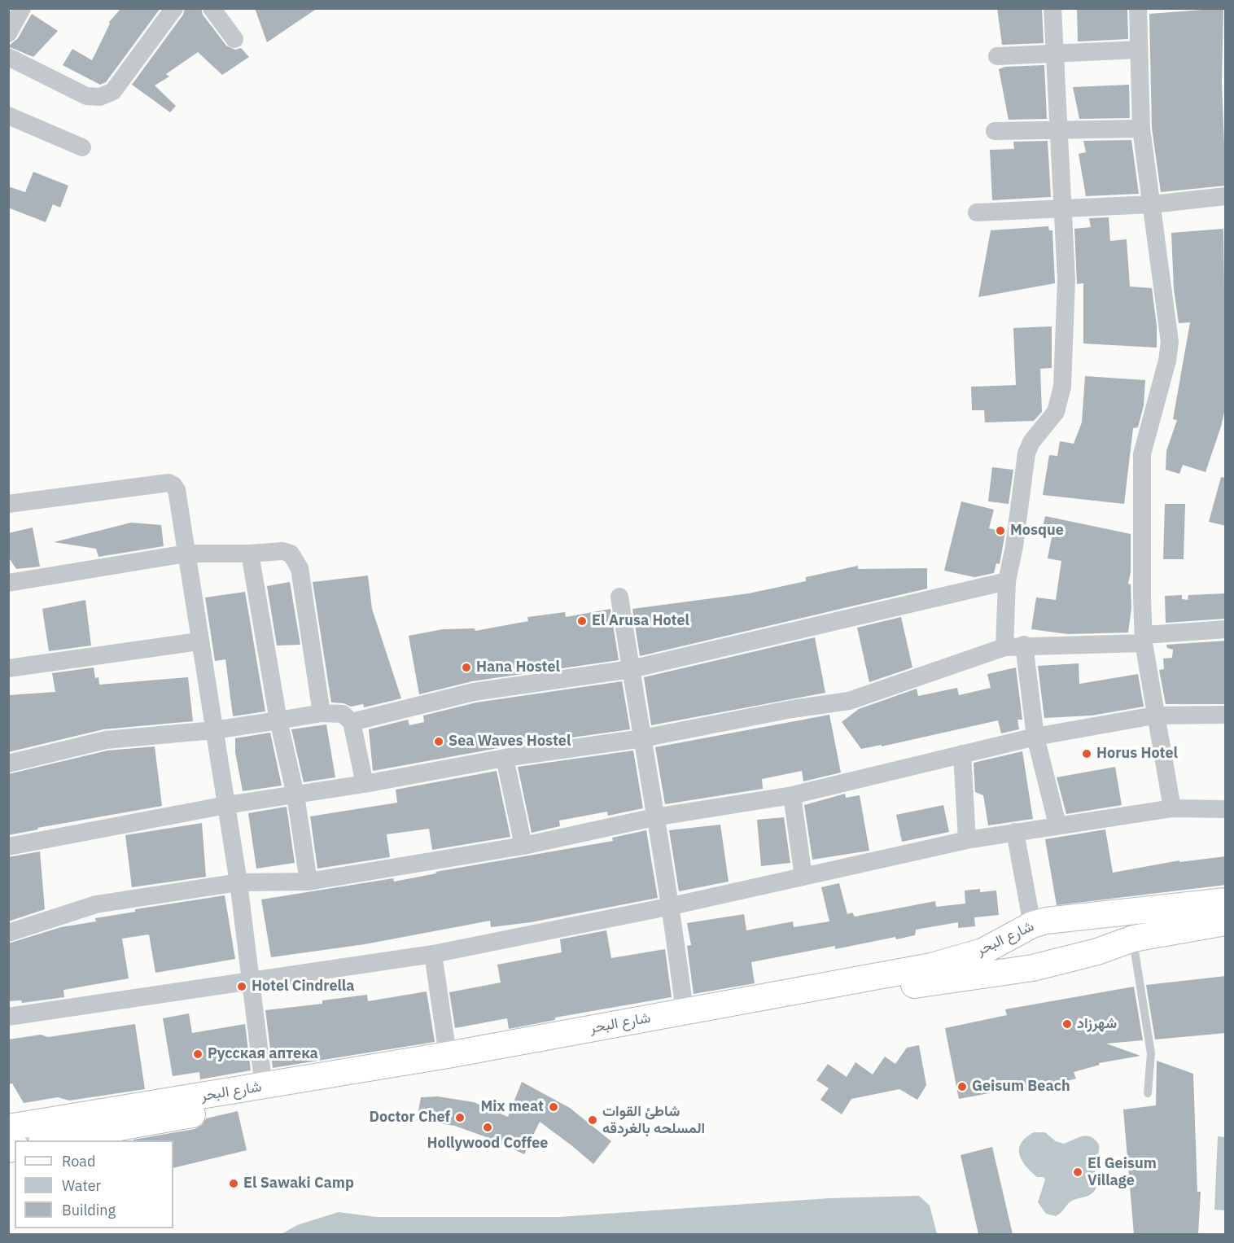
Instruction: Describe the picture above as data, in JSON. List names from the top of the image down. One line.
{"streets":{"main road":["شارع البحر"]},"places":["Mosque","El Arusa Hotel","Hana Hostel","Sea Waves Hostel","Horus Hotel","Hotel Cindrella","شهرزاد","Русская аптека","Geisum Beach","Mix meat","Doctor Chef","شاطئ القوات المسلحه بالغردقه","Hollywood Coffee","El Geisum Village","El Sawaki Camp"],"legend":["Road","Water","Building"]}
